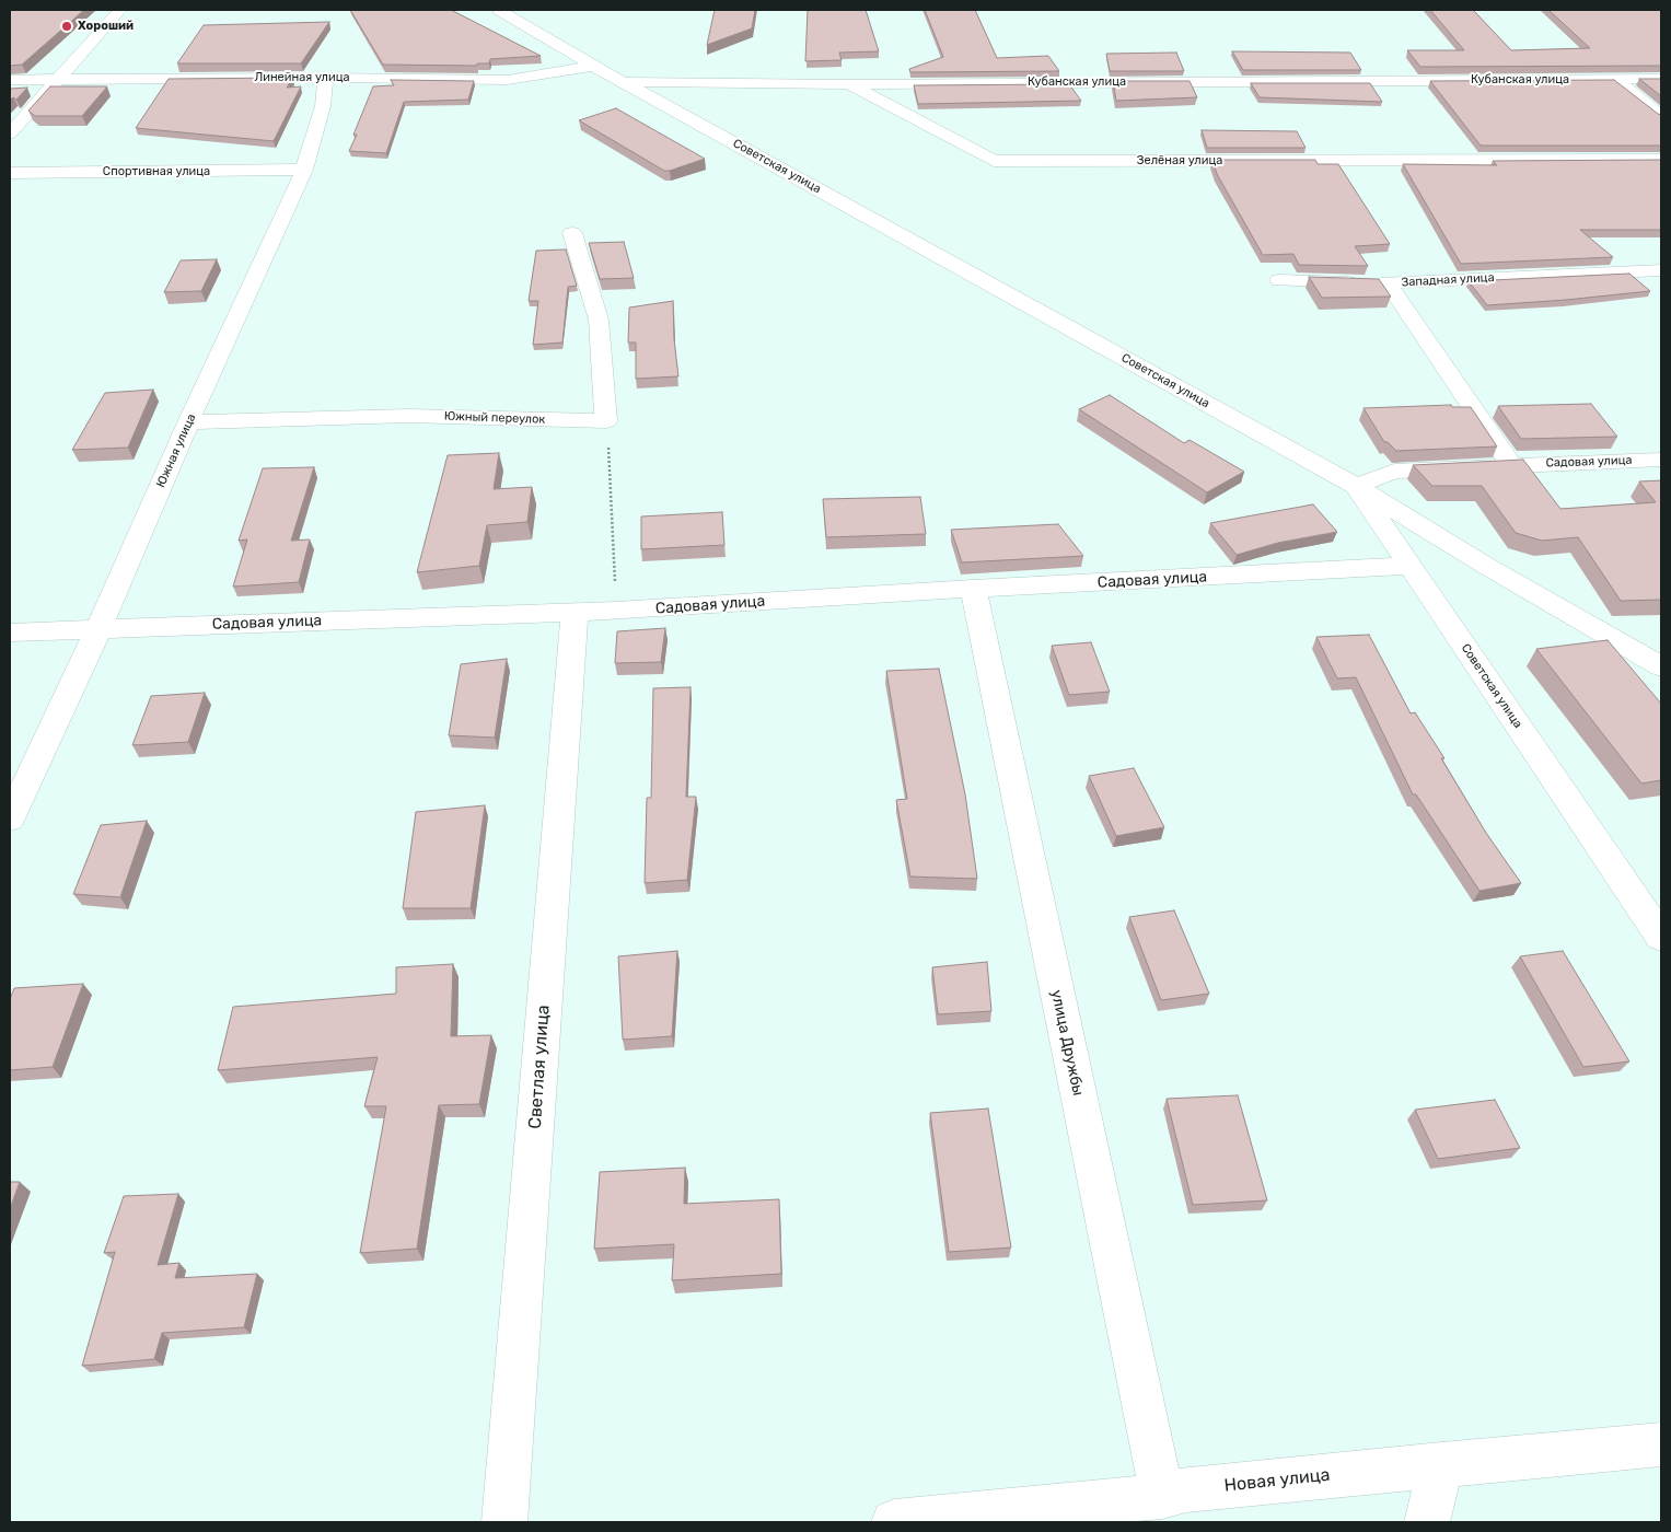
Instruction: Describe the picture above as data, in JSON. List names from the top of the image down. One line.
{"streets":{"street":["Линейная улица","Кубанская улица","Зелёная улица","Советская улица","Спортивная улица","Западная улица","Южный переулок","Южная улица","Садовая улица","улица Дружбы","Светлая улица","Новая улица"]},"crossings":[["Линейная улица","Советская улица"],["Линейная улица","Южная улица"],["Кубанская улица","Зелёная улица"],["Кубанская улица","Советская улица"],["Советская улица","Садовая улица"],["Спортивная улица","Южная улица"],["Западная улица","Садовая улица"],["Южный переулок","Южная улица"],["Южная улица","Садовая улица"],["Садовая улица","улица Дружбы"],["Садовая улица","Светлая улица"],["улица Дружбы","Новая улица"]],"places":["Хороший"]}
